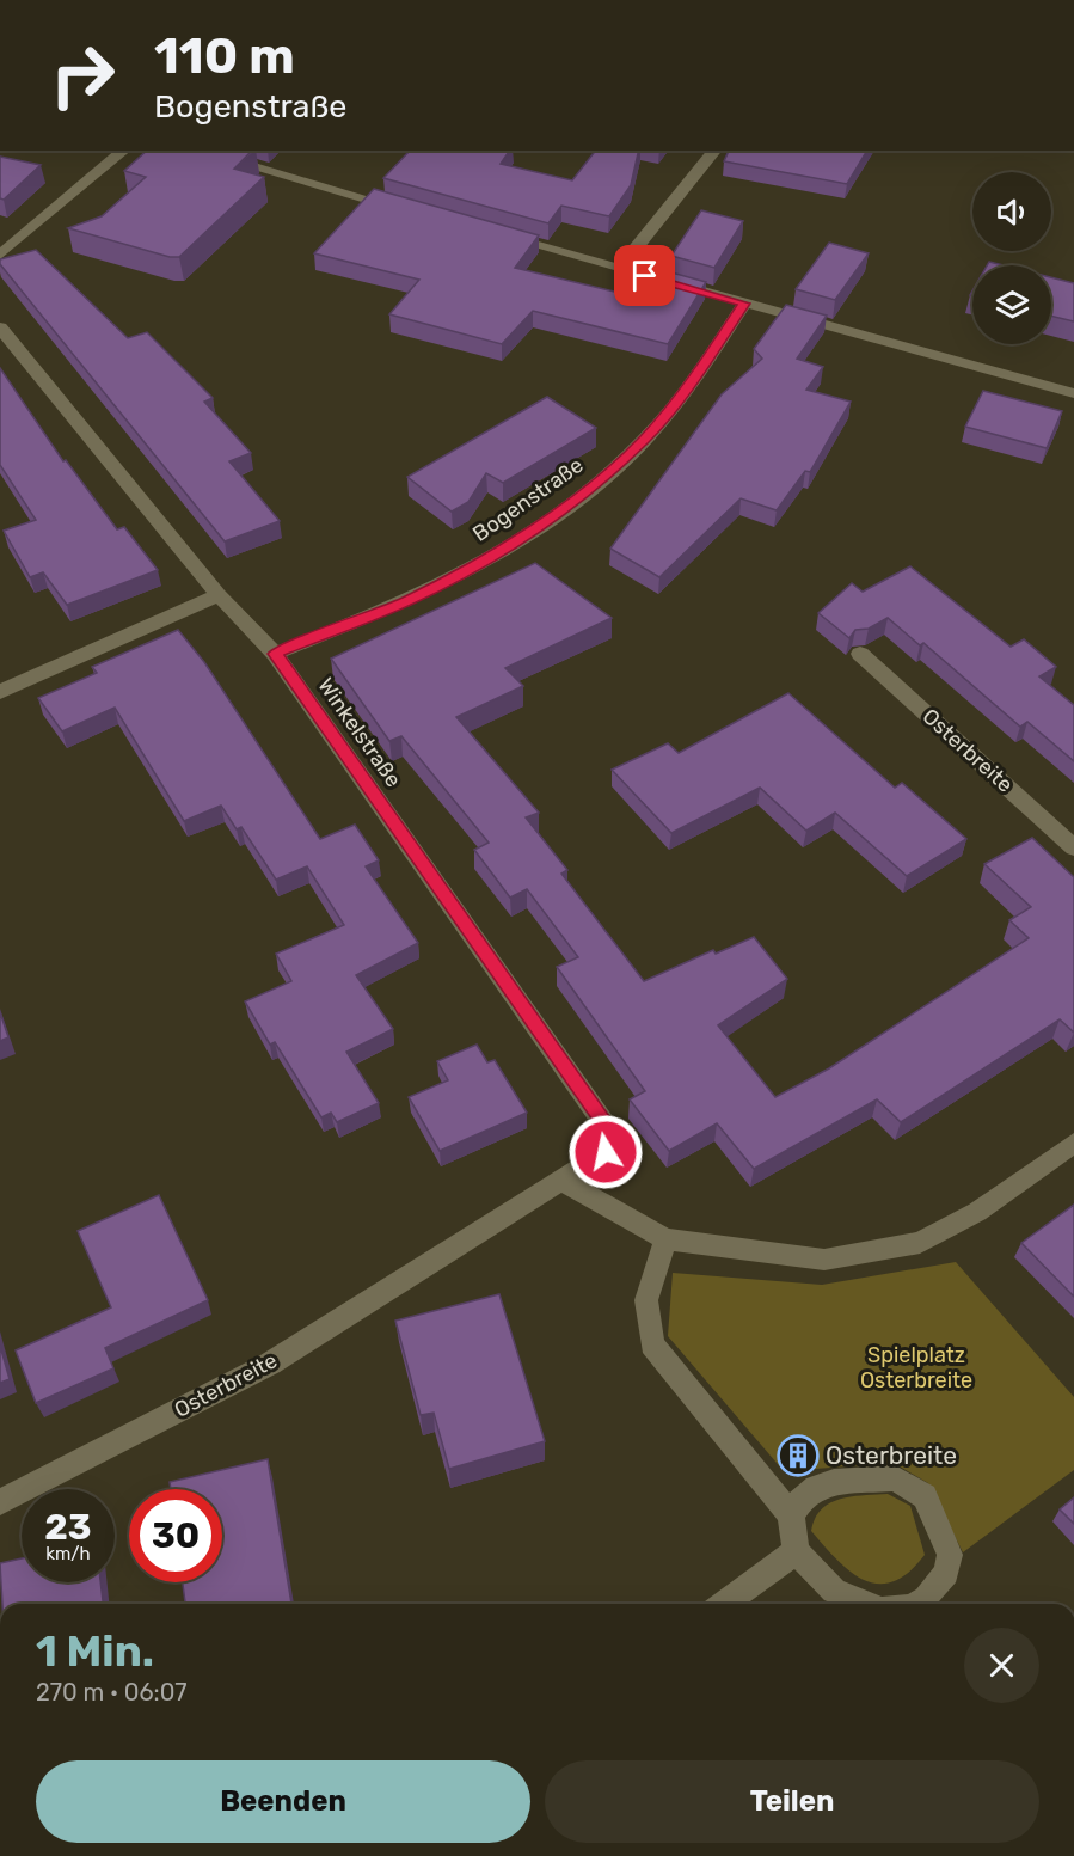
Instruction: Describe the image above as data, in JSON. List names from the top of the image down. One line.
{"streets":{"street":["Bogenstraße","Winkelstraße","Osterbreite"]},"crossings":[["Bogenstraße","Winkelstraße"],["Winkelstraße","Osterbreite"]],"parks":["Spielplatz Osterbreite"],"places":{"building":["Osterbreite"]},"page":{"turn":["110 m","Bogenstraße"],"speed":"23 km/h","limit":"30","heading":["1 Min.","270 m · 06:07"],"buttons":["Beenden","Teilen"]}}
